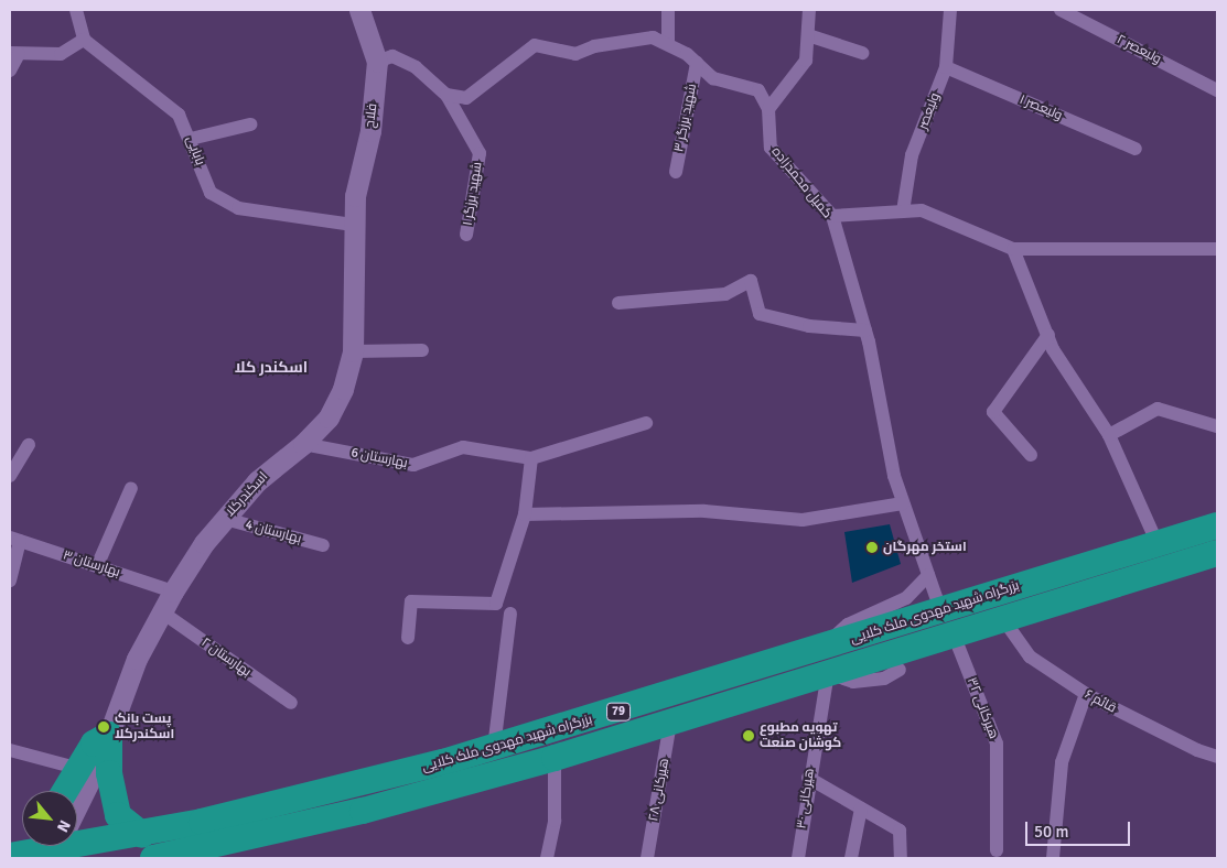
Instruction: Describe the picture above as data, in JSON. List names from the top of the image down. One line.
{"streets":{"highway":["بزرگراه شهید مهدوی ملک کلایی","79"],"street":["ولیعصر ۲","ولیعصر ۱","ولیعصر","فلاح","شهید برزگر ۳","بابایی","کمیل محمدزاده","شهید برزگر ۱","بهارستان 6","اسکندرکلا","بهارستان 4","بهارستان ۳","بهارستان ۲","قائم ۶","هیرکانی ۳۲","هیرکانی ۲۸","هیرکانی ۳۰"]},"crossings":[["ولیعصر ۱","ولیعصر"],["فلاح","بابایی"],["فلاح","شهید برزگر ۱"],["فلاح","اسکندرکلا"],["بابایی","اسکندرکلا"],["کمیل محمدزاده","بزرگراه شهید مهدوی ملک کلایی"],["بهارستان 6","اسکندرکلا"],["اسکندرکلا","بهارستان 4"],["اسکندرکلا","بهارستان ۳"],["اسکندرکلا","بهارستان ۲"],["بزرگراه شهید مهدوی ملک کلایی","قائم ۶"],["بزرگراه شهید مهدوی ملک کلایی","هیرکانی ۳۲"],["بزرگراه شهید مهدوی ملک کلایی","هیرکانی ۲۸"],["بزرگراه شهید مهدوی ملک کلایی","هیرکانی ۳۰"]],"districts":["اسکندر کلا"],"places":["استخر مهرگان","پست بانک اسکندرکلا","تهویه مطبوع کوشان صنعت"],"scale_bar":"50 m","north":"bottom right"}
